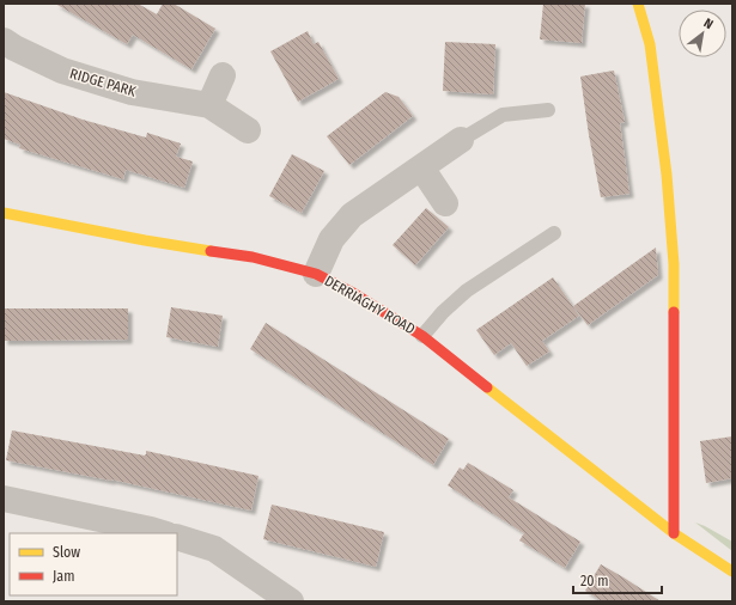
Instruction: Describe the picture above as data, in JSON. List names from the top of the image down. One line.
{"streets":{"street":["RIDGE PARK","DERRIAGHY ROAD"]},"legend":["Slow","Jam"],"scale_bar":"20 m","north":"top right"}
